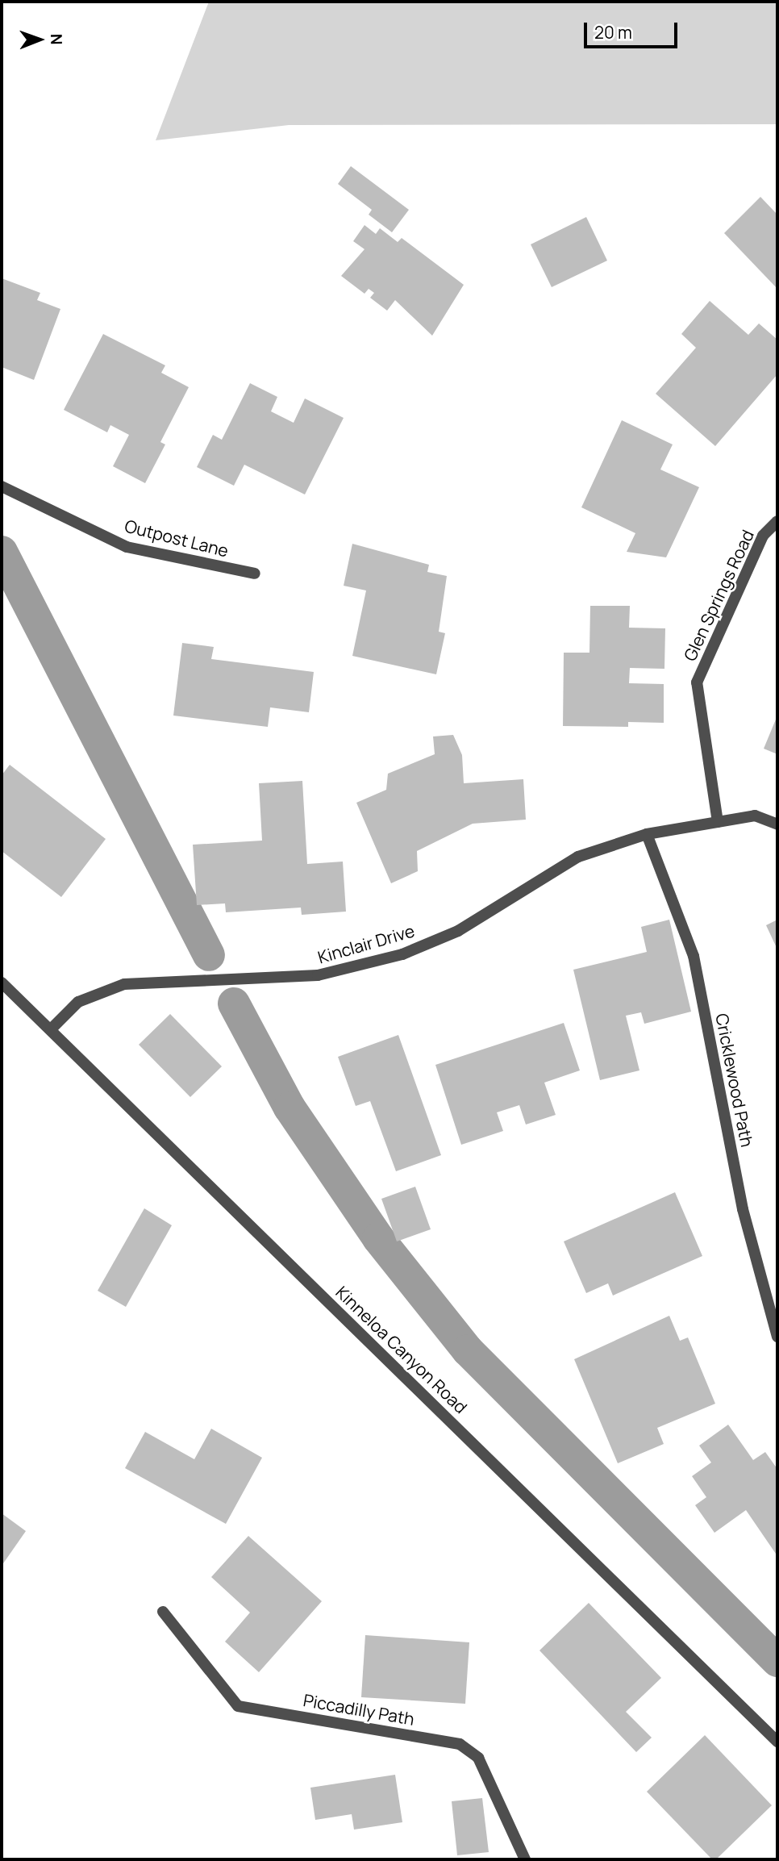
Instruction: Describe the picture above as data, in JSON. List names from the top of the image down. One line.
{"streets":{"street":["Outpost Lane","Glen Springs Road","Kinclair Drive","Cricklewood Path","Kinneloa Canyon Road","Piccadilly Path"]},"crossings":[["Glen Springs Road","Kinclair Drive"],["Kinclair Drive","Cricklewood Path"],["Kinclair Drive","Kinneloa Canyon Road"]],"scale_bar":"20 m","north":"right"}
